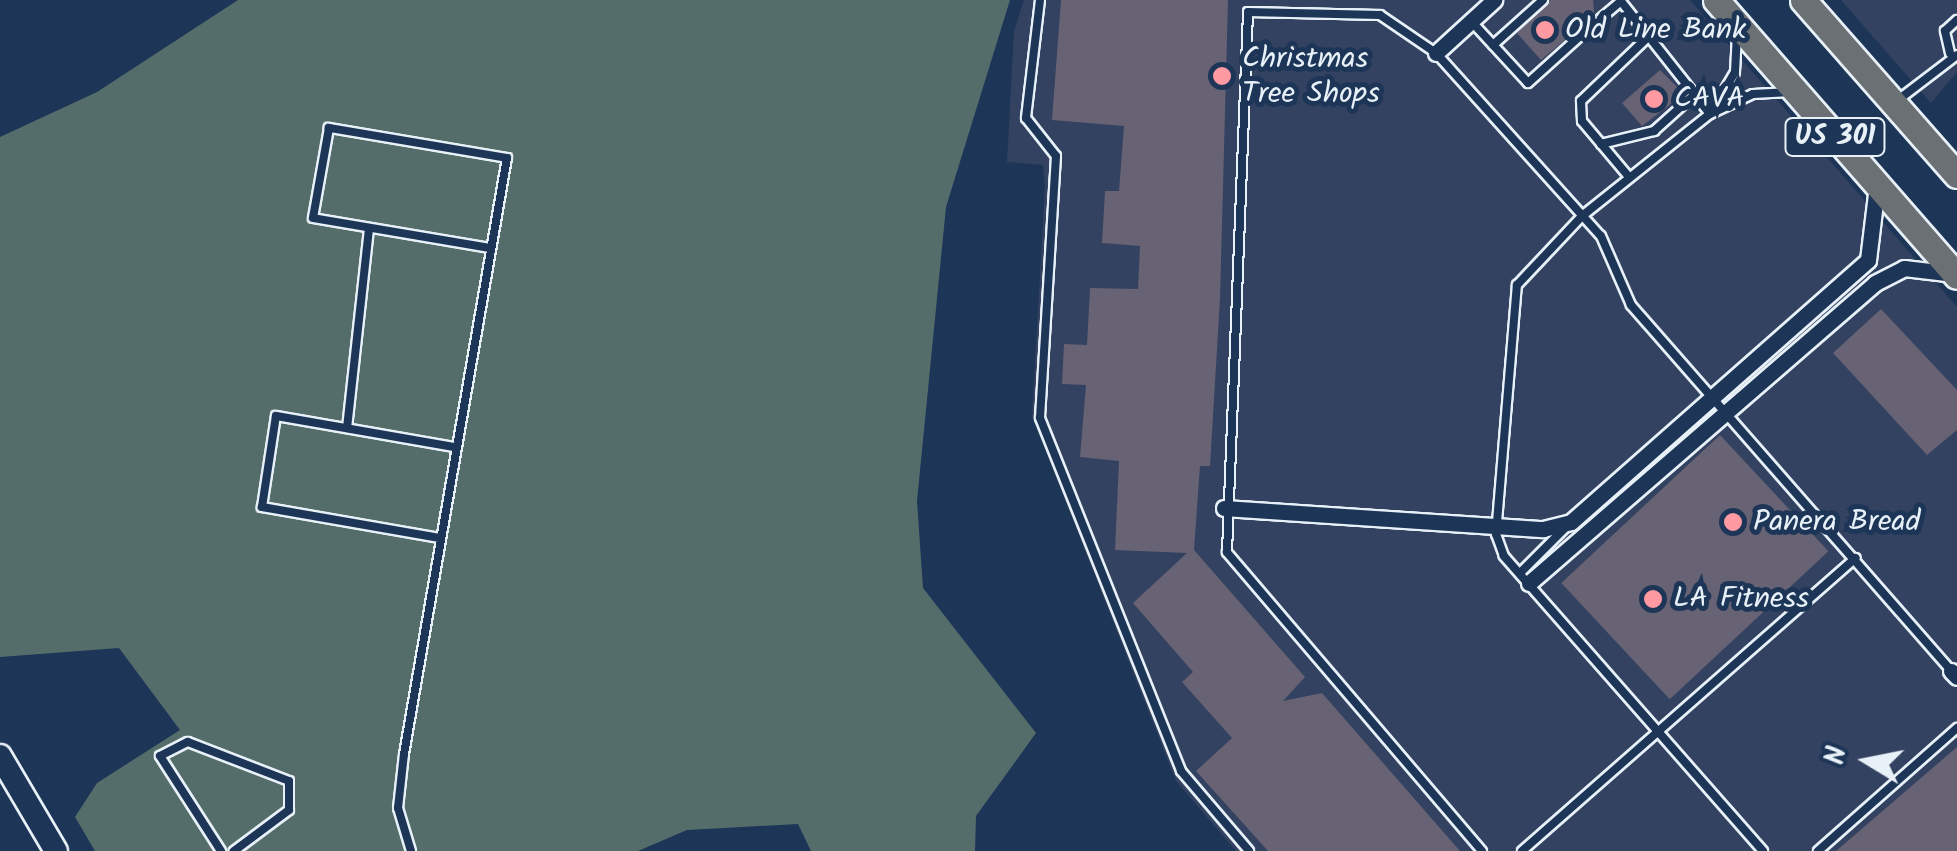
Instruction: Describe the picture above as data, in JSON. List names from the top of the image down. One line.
{"streets":{"highway":["US 301"]},"places":["Old Line Bank","Christmas Tree Shops","CAVA","Panera Bread","LA Fitness"],"north":"left"}
